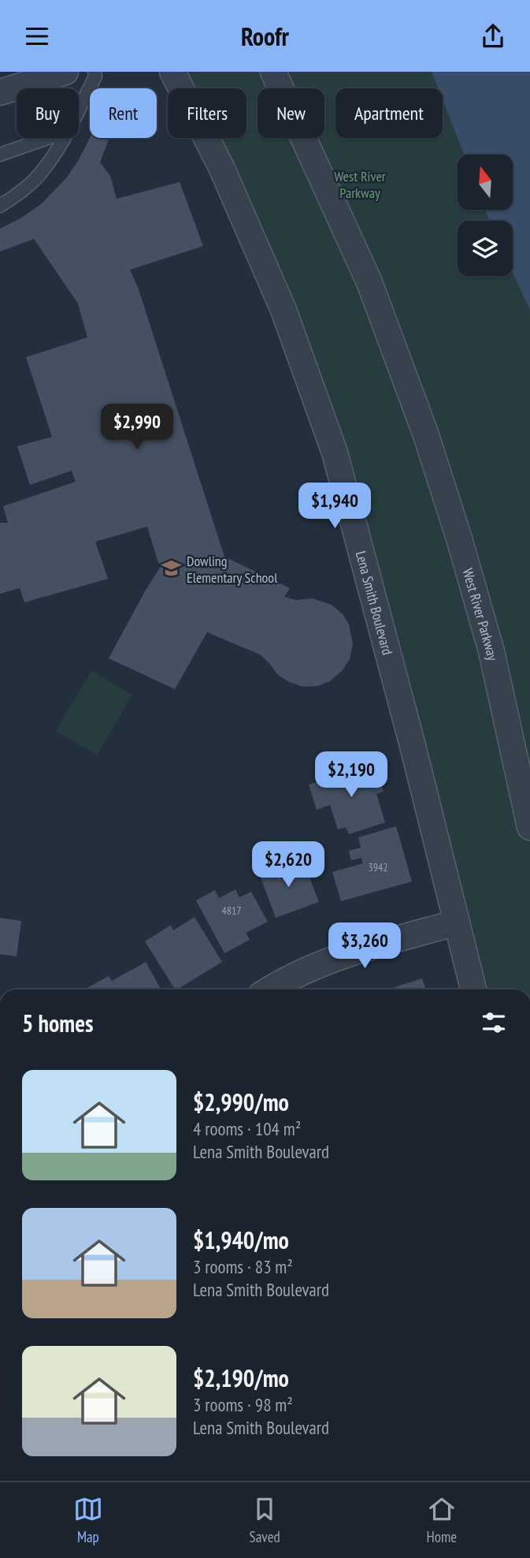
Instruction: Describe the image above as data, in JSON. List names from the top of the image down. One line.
{"streets":{"street":["Lena Smith Boulevard","West River Parkway"]},"parks":["West River Parkway"],"places":{"school or university":["Dowling Elementary School"]},"house_numbers":["3942","4817"],"north":"top","page":{"header":"Roofr","chip":["Buy","Rent","Filters","New","Apartment"],"price":["$2,990","$1,940","$2,190","$2,620","$3,260"],"heading":"5 homes","list":[{"name":"$2,990/mo","note":"4 rooms · 104 m² · Lena Smith Boulevard"},{"name":"$1,940/mo","note":"3 rooms · 83 m² · Lena Smith Boulevard"},{"name":"$2,190/mo","note":"3 rooms · 98 m² · Lena Smith Boulevard"}],"tabs":["Map","Saved","Home"]}}
